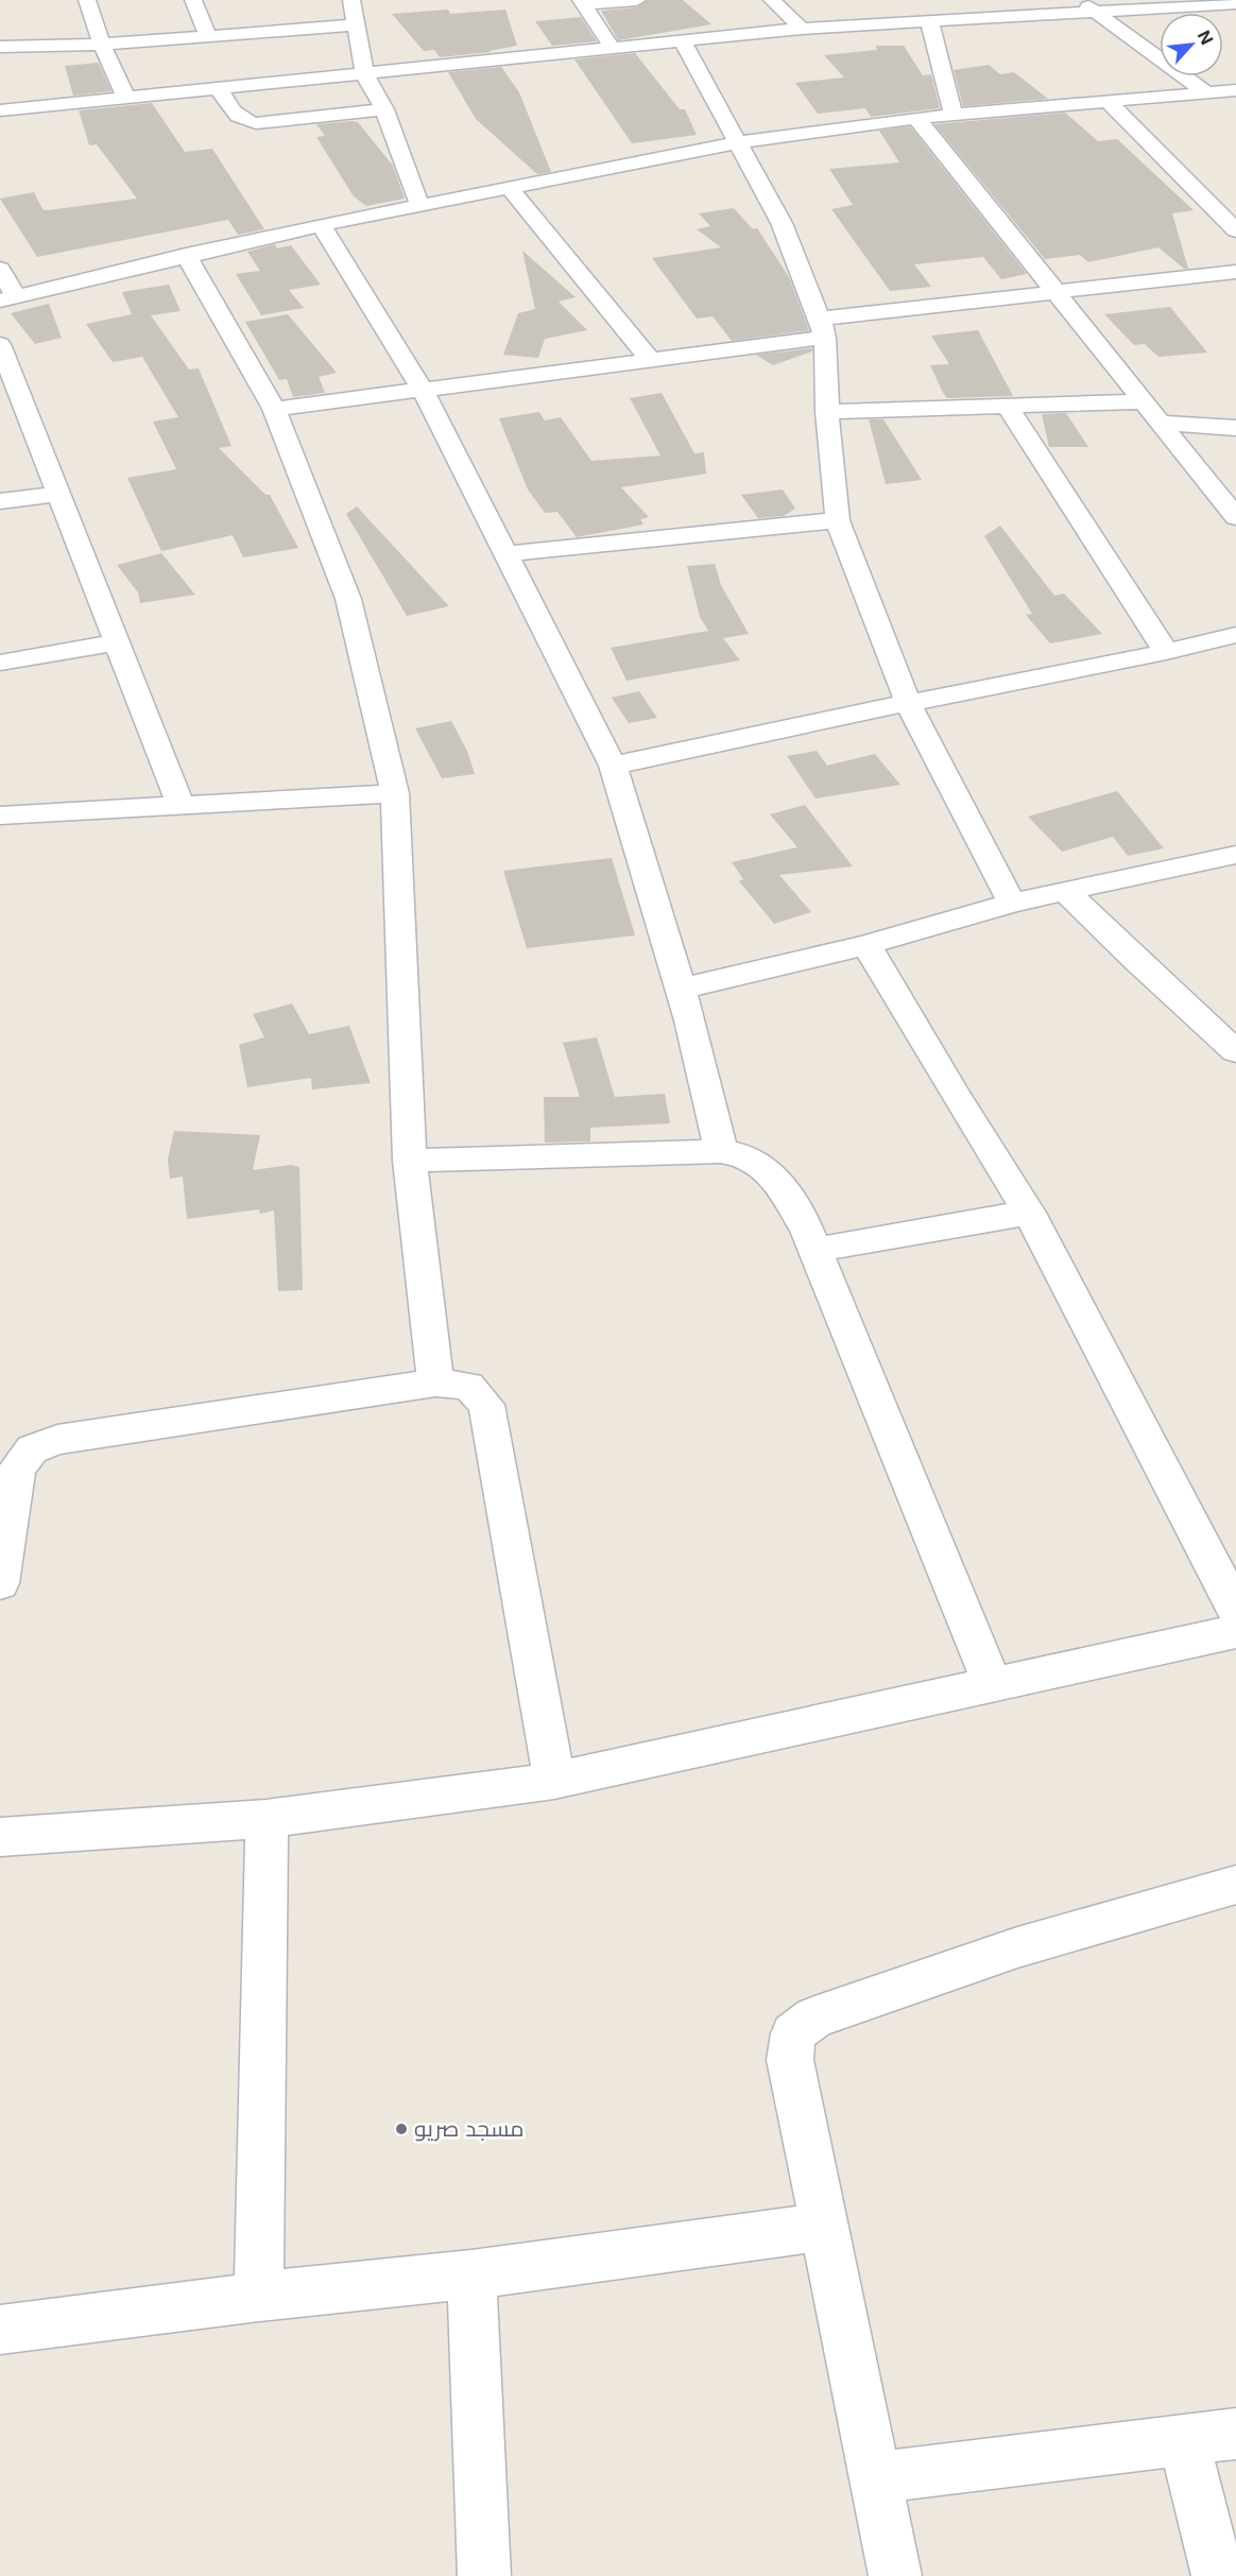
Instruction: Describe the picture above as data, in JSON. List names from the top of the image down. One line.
{"places":["مسجد صريو"],"north":"top right"}
